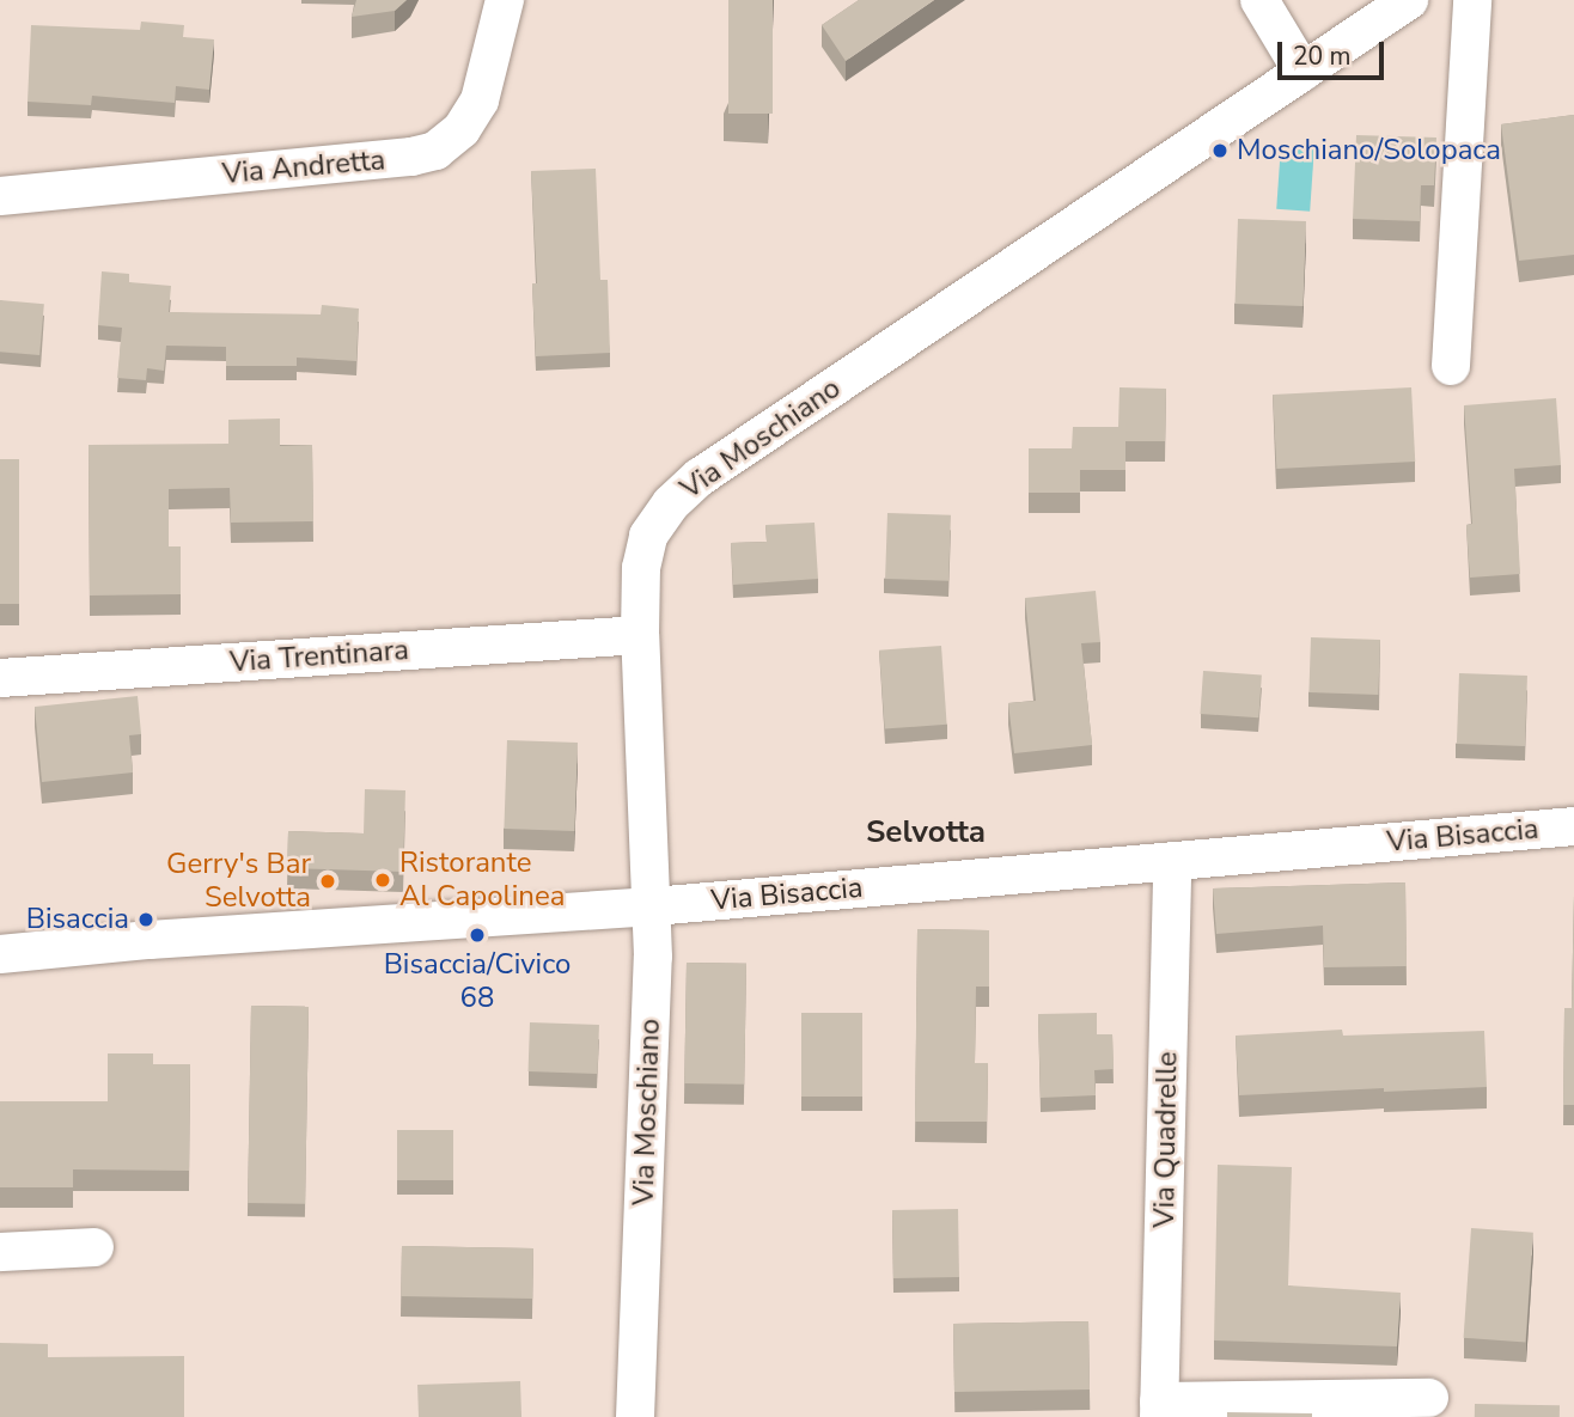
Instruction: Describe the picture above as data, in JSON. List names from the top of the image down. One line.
{"streets":{"street":["Via Andretta","Via Moschiano","Via Trentinara","Via Bisaccia","Via Quadrelle"]},"crossings":[["Via Moschiano","Via Trentinara"],["Via Moschiano","Via Bisaccia"],["Via Bisaccia","Via Quadrelle"]],"districts":["Selvotta"],"places":["Moschiano/Solopaca","Ristorante Al Capolinea","Gerry's Bar Selvotta","Bisaccia","Bisaccia/Civico 68"],"scale_bar":"20 m"}
